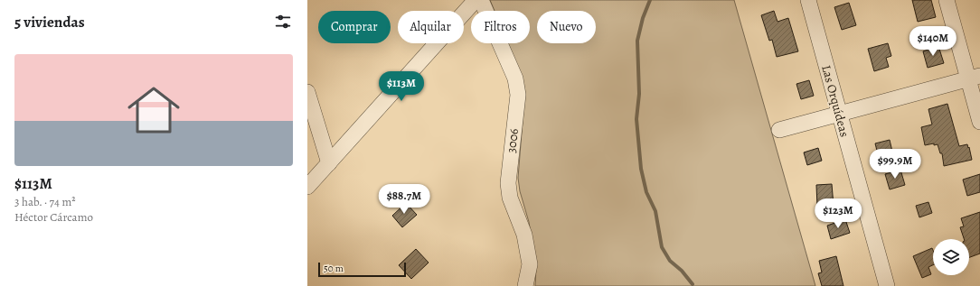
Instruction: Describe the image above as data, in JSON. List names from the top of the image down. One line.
{"streets":{"street":["Las Orquídeas","3006"]},"scale_bar":"50 m","page":{"heading":"5 viviendas","chip":["Comprar","Alquilar","Filtros","Nuevo"],"price":["$140M","$113M","$99.9M","$88.7M","$123M"],"list":[{"name":"$113M","note":"3 hab. · 74 m² · Héctor Cárcamo"}],"scale":"50 m"}}
